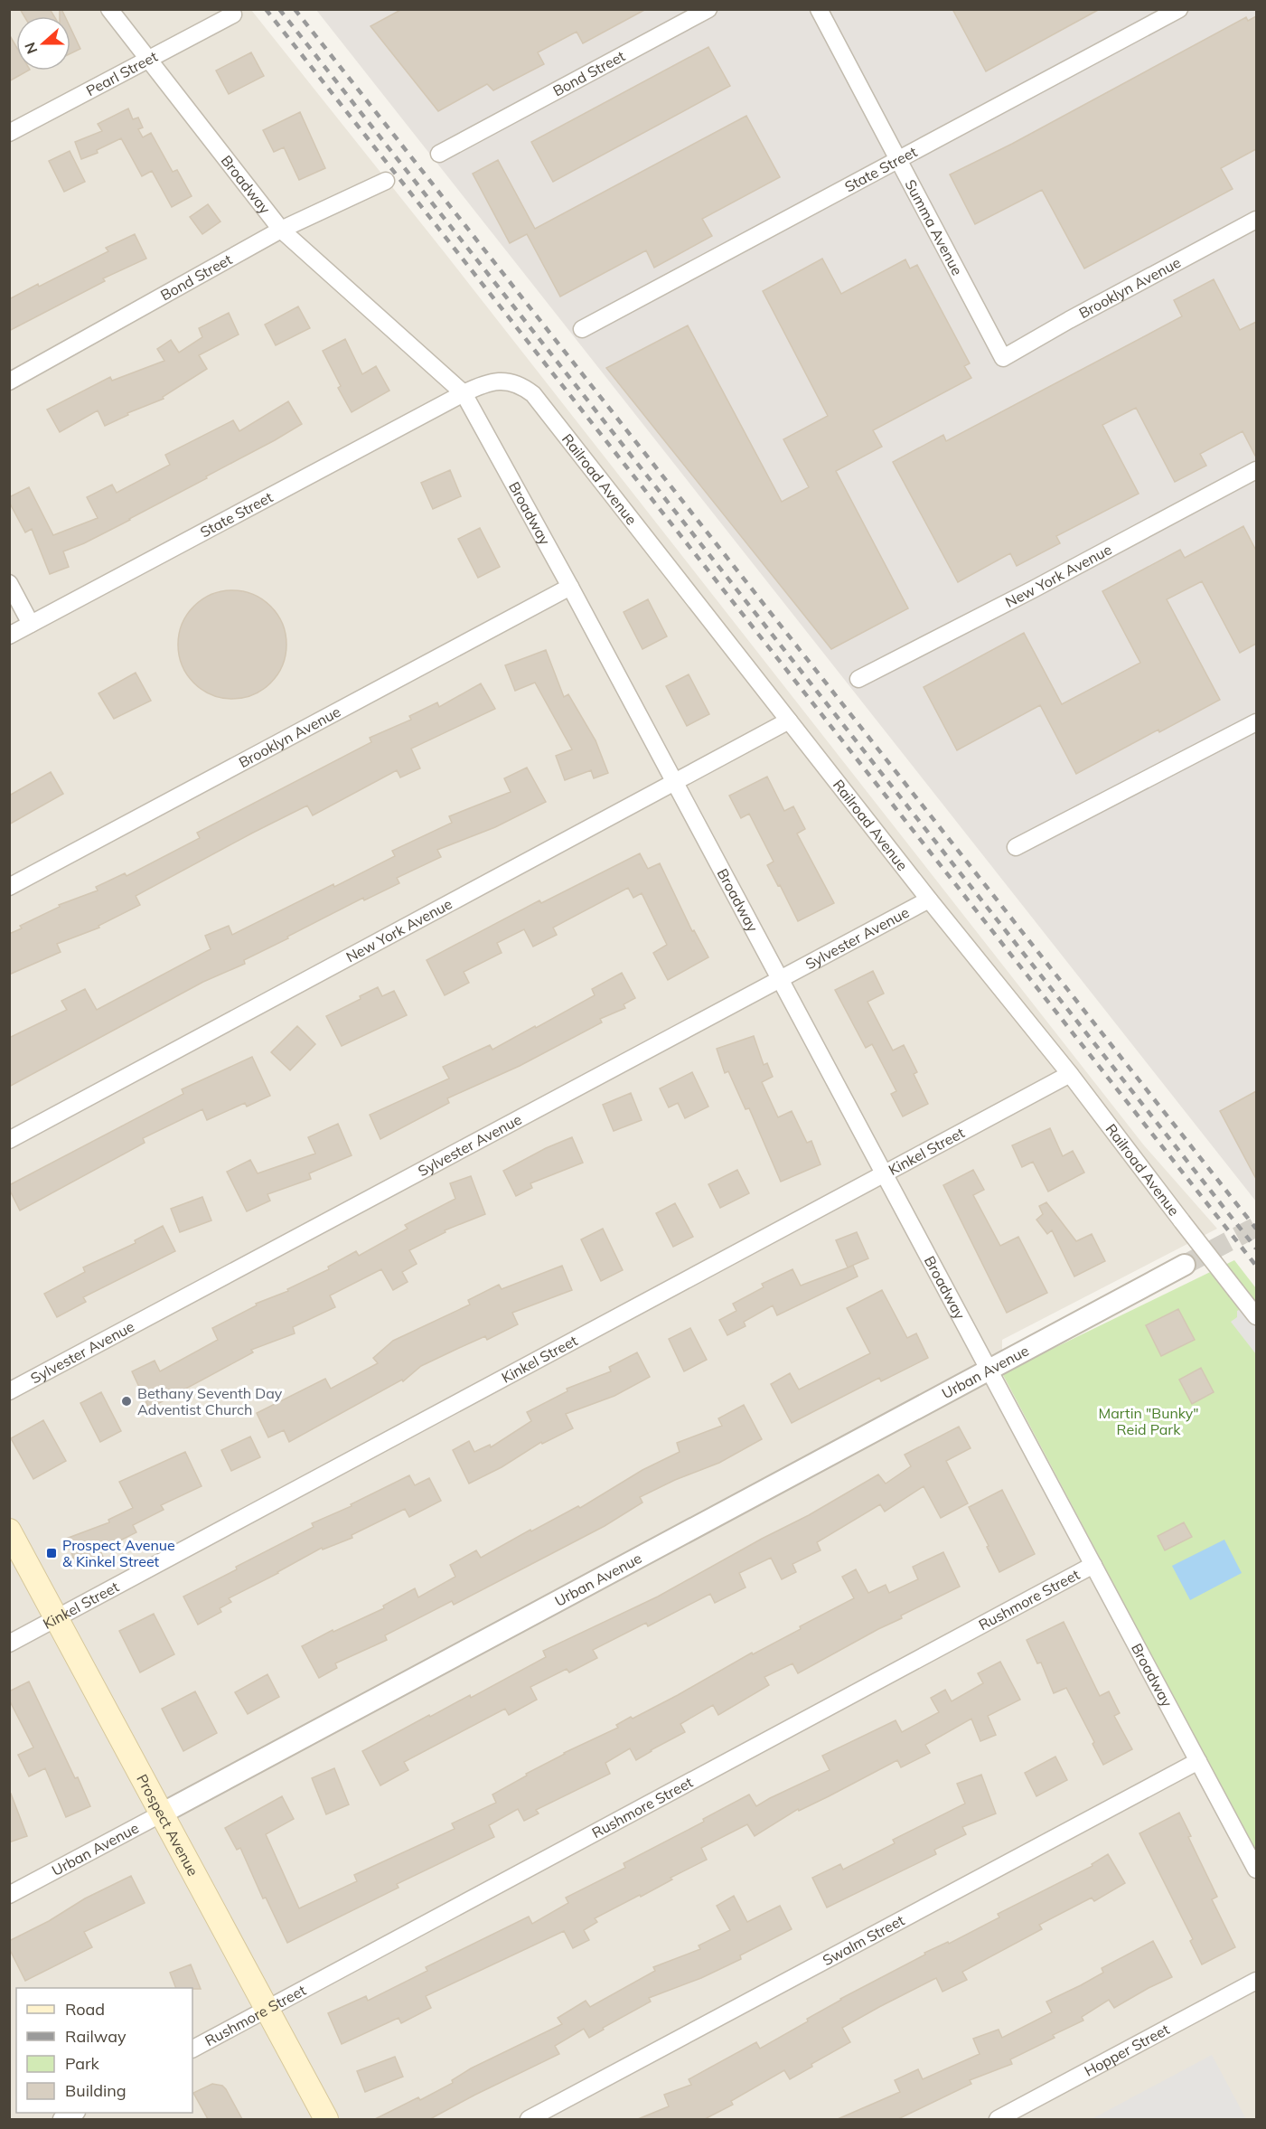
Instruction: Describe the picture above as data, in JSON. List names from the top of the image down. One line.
{"streets":{"main road":["Prospect Avenue"],"street":["Pearl Street","Bond Street","State Street","Broadway","Summa Avenue","Brooklyn Avenue","Railroad Avenue","New York Avenue","Sylvester Avenue","Kinkel Street","Urban Avenue","Rushmore Street","Swalm Street","Hopper Street"]},"crossings":[["Pearl Street","Broadway"],["Bond Street","Broadway"],["State Street","Broadway"],["State Street","Summa Avenue"],["State Street","Railroad Avenue"],["Broadway","Brooklyn Avenue"],["Broadway","Railroad Avenue"],["Broadway","New York Avenue"],["Broadway","Sylvester Avenue"],["Broadway","Kinkel Street"],["Broadway","Urban Avenue"],["Broadway","Rushmore Street"],["Broadway","Swalm Street"],["Summa Avenue","Brooklyn Avenue"],["Railroad Avenue","New York Avenue"],["Railroad Avenue","Sylvester Avenue"],["Railroad Avenue","Kinkel Street"],["Kinkel Street","Prospect Avenue"],["Urban Avenue","Prospect Avenue"],["Rushmore Street","Prospect Avenue"]],"parks":["Martin \"Bunky\" Reid Park"],"places":{"other":["Bethany Seventh Day Adventist Church"],"transit":["Prospect Avenue & Kinkel Street"]},"legend":["Road","Railway","Park","Building"],"north":"left"}
